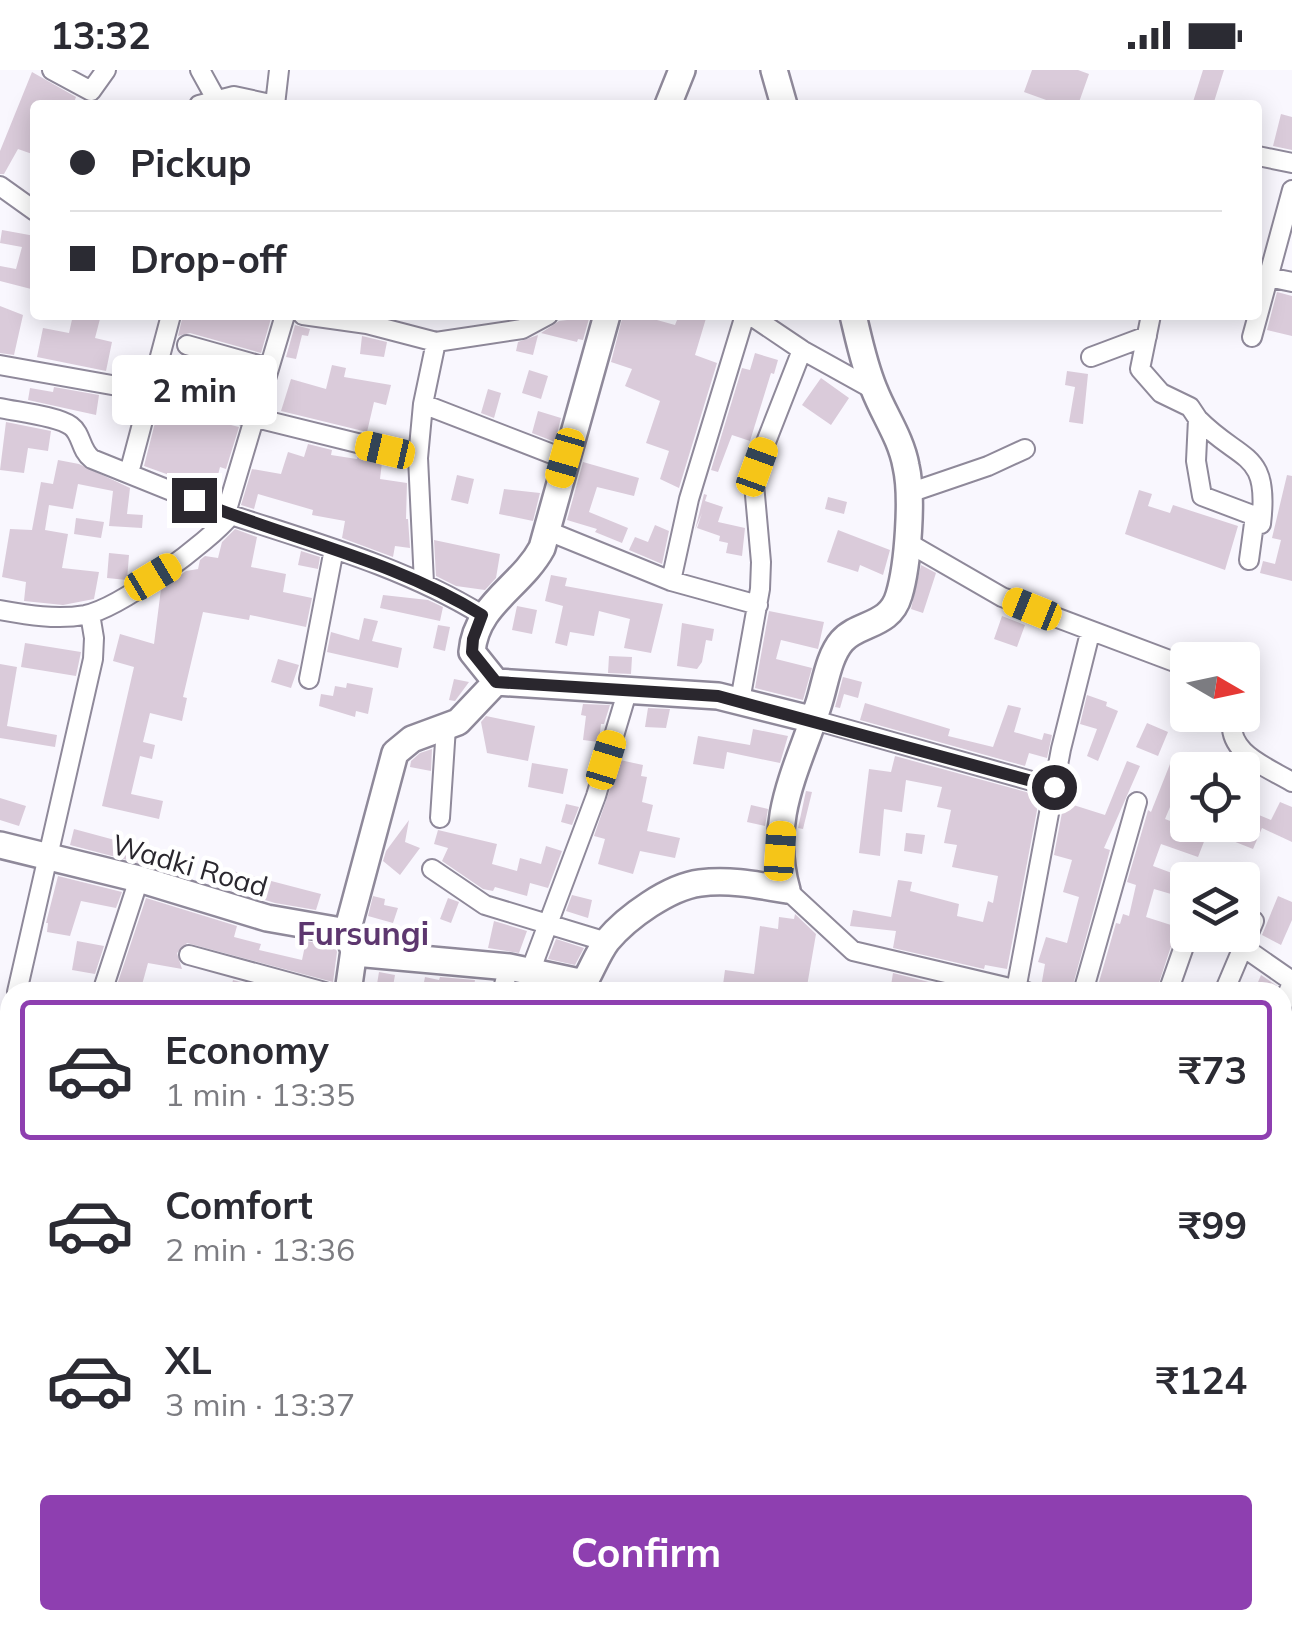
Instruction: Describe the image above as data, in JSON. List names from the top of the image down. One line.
{"streets":{"street":["Wadki Road"]},"districts":["Fursungi"],"north":"right","page":{"status":"13:32","banner":["Pickup","Drop-off"],"bubble":"2 min","list":[{"name":"Economy","note":"1 min · 13:35","value":"₹73"},{"name":"Comfort","note":"2 min · 13:36","value":"₹99"},{"name":"XL","note":"3 min · 13:37","value":"₹124"}],"buttons":"Confirm"}}
